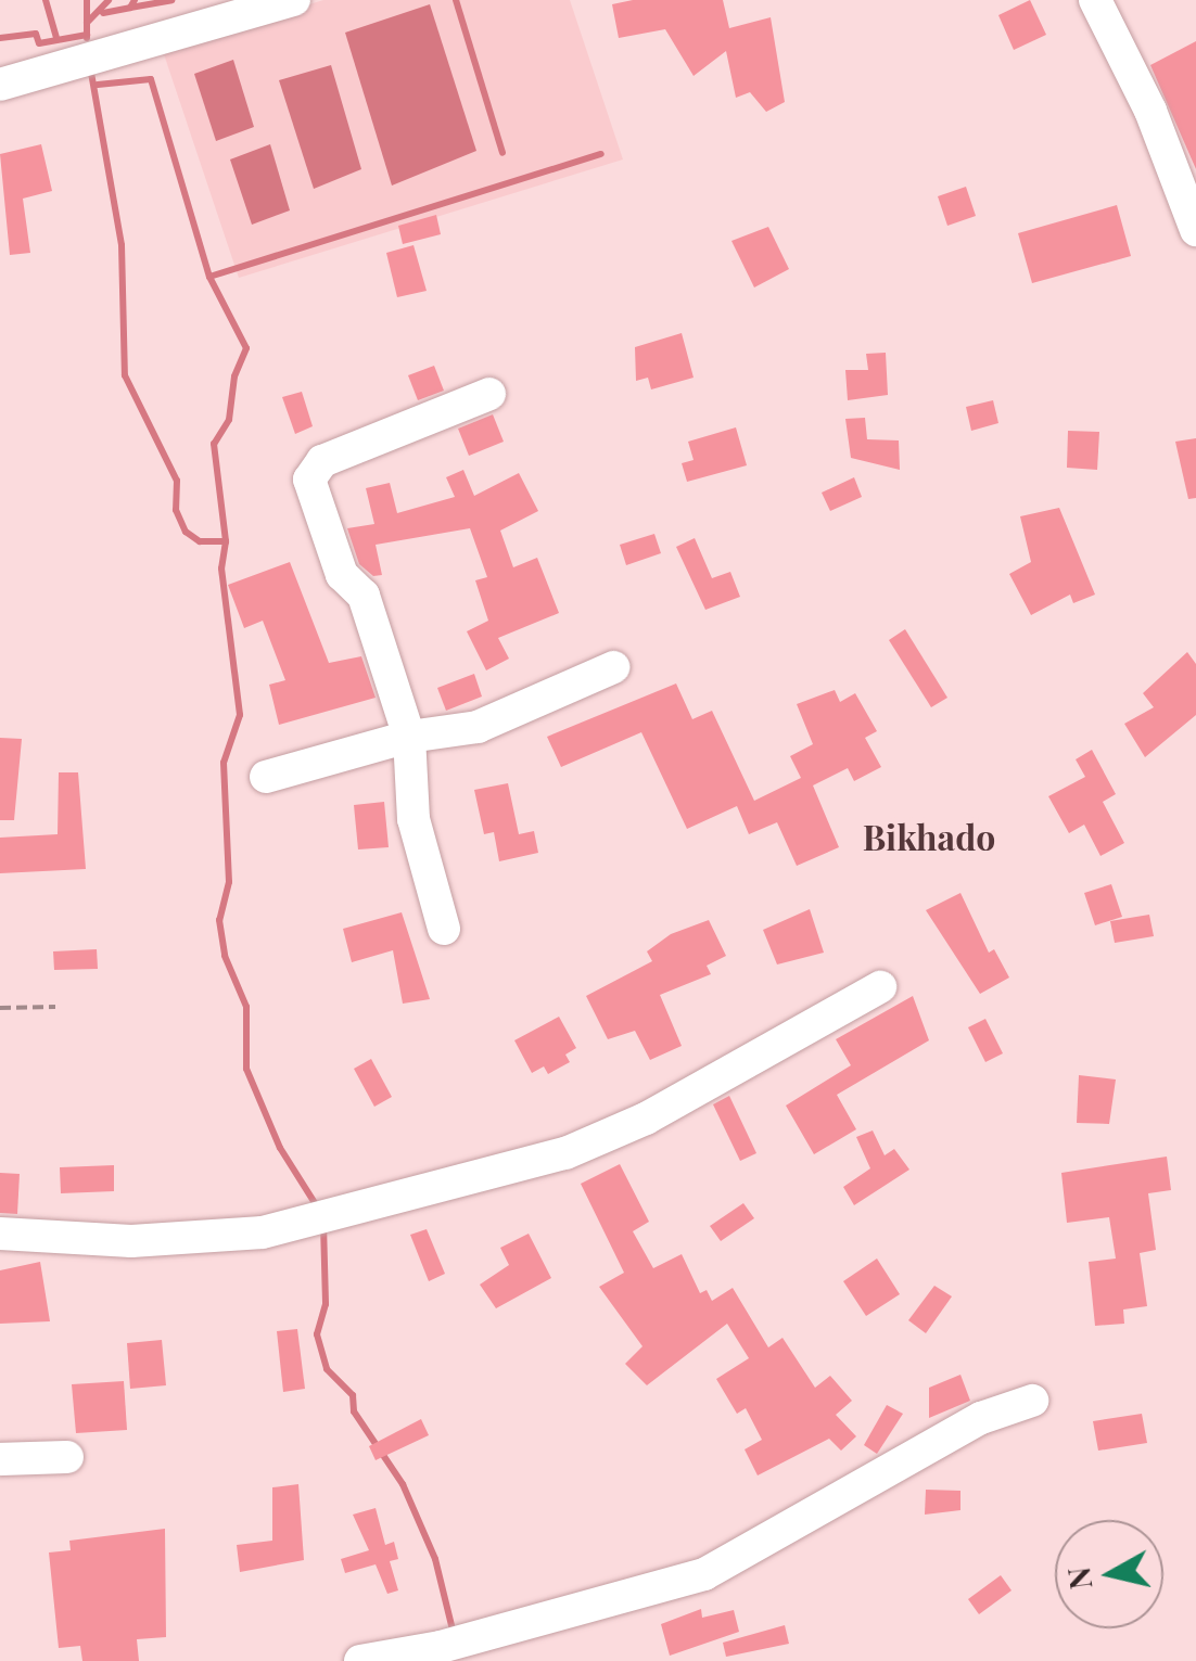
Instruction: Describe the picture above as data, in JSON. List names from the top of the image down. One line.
{"districts":["Bikhado"],"north":"left"}
